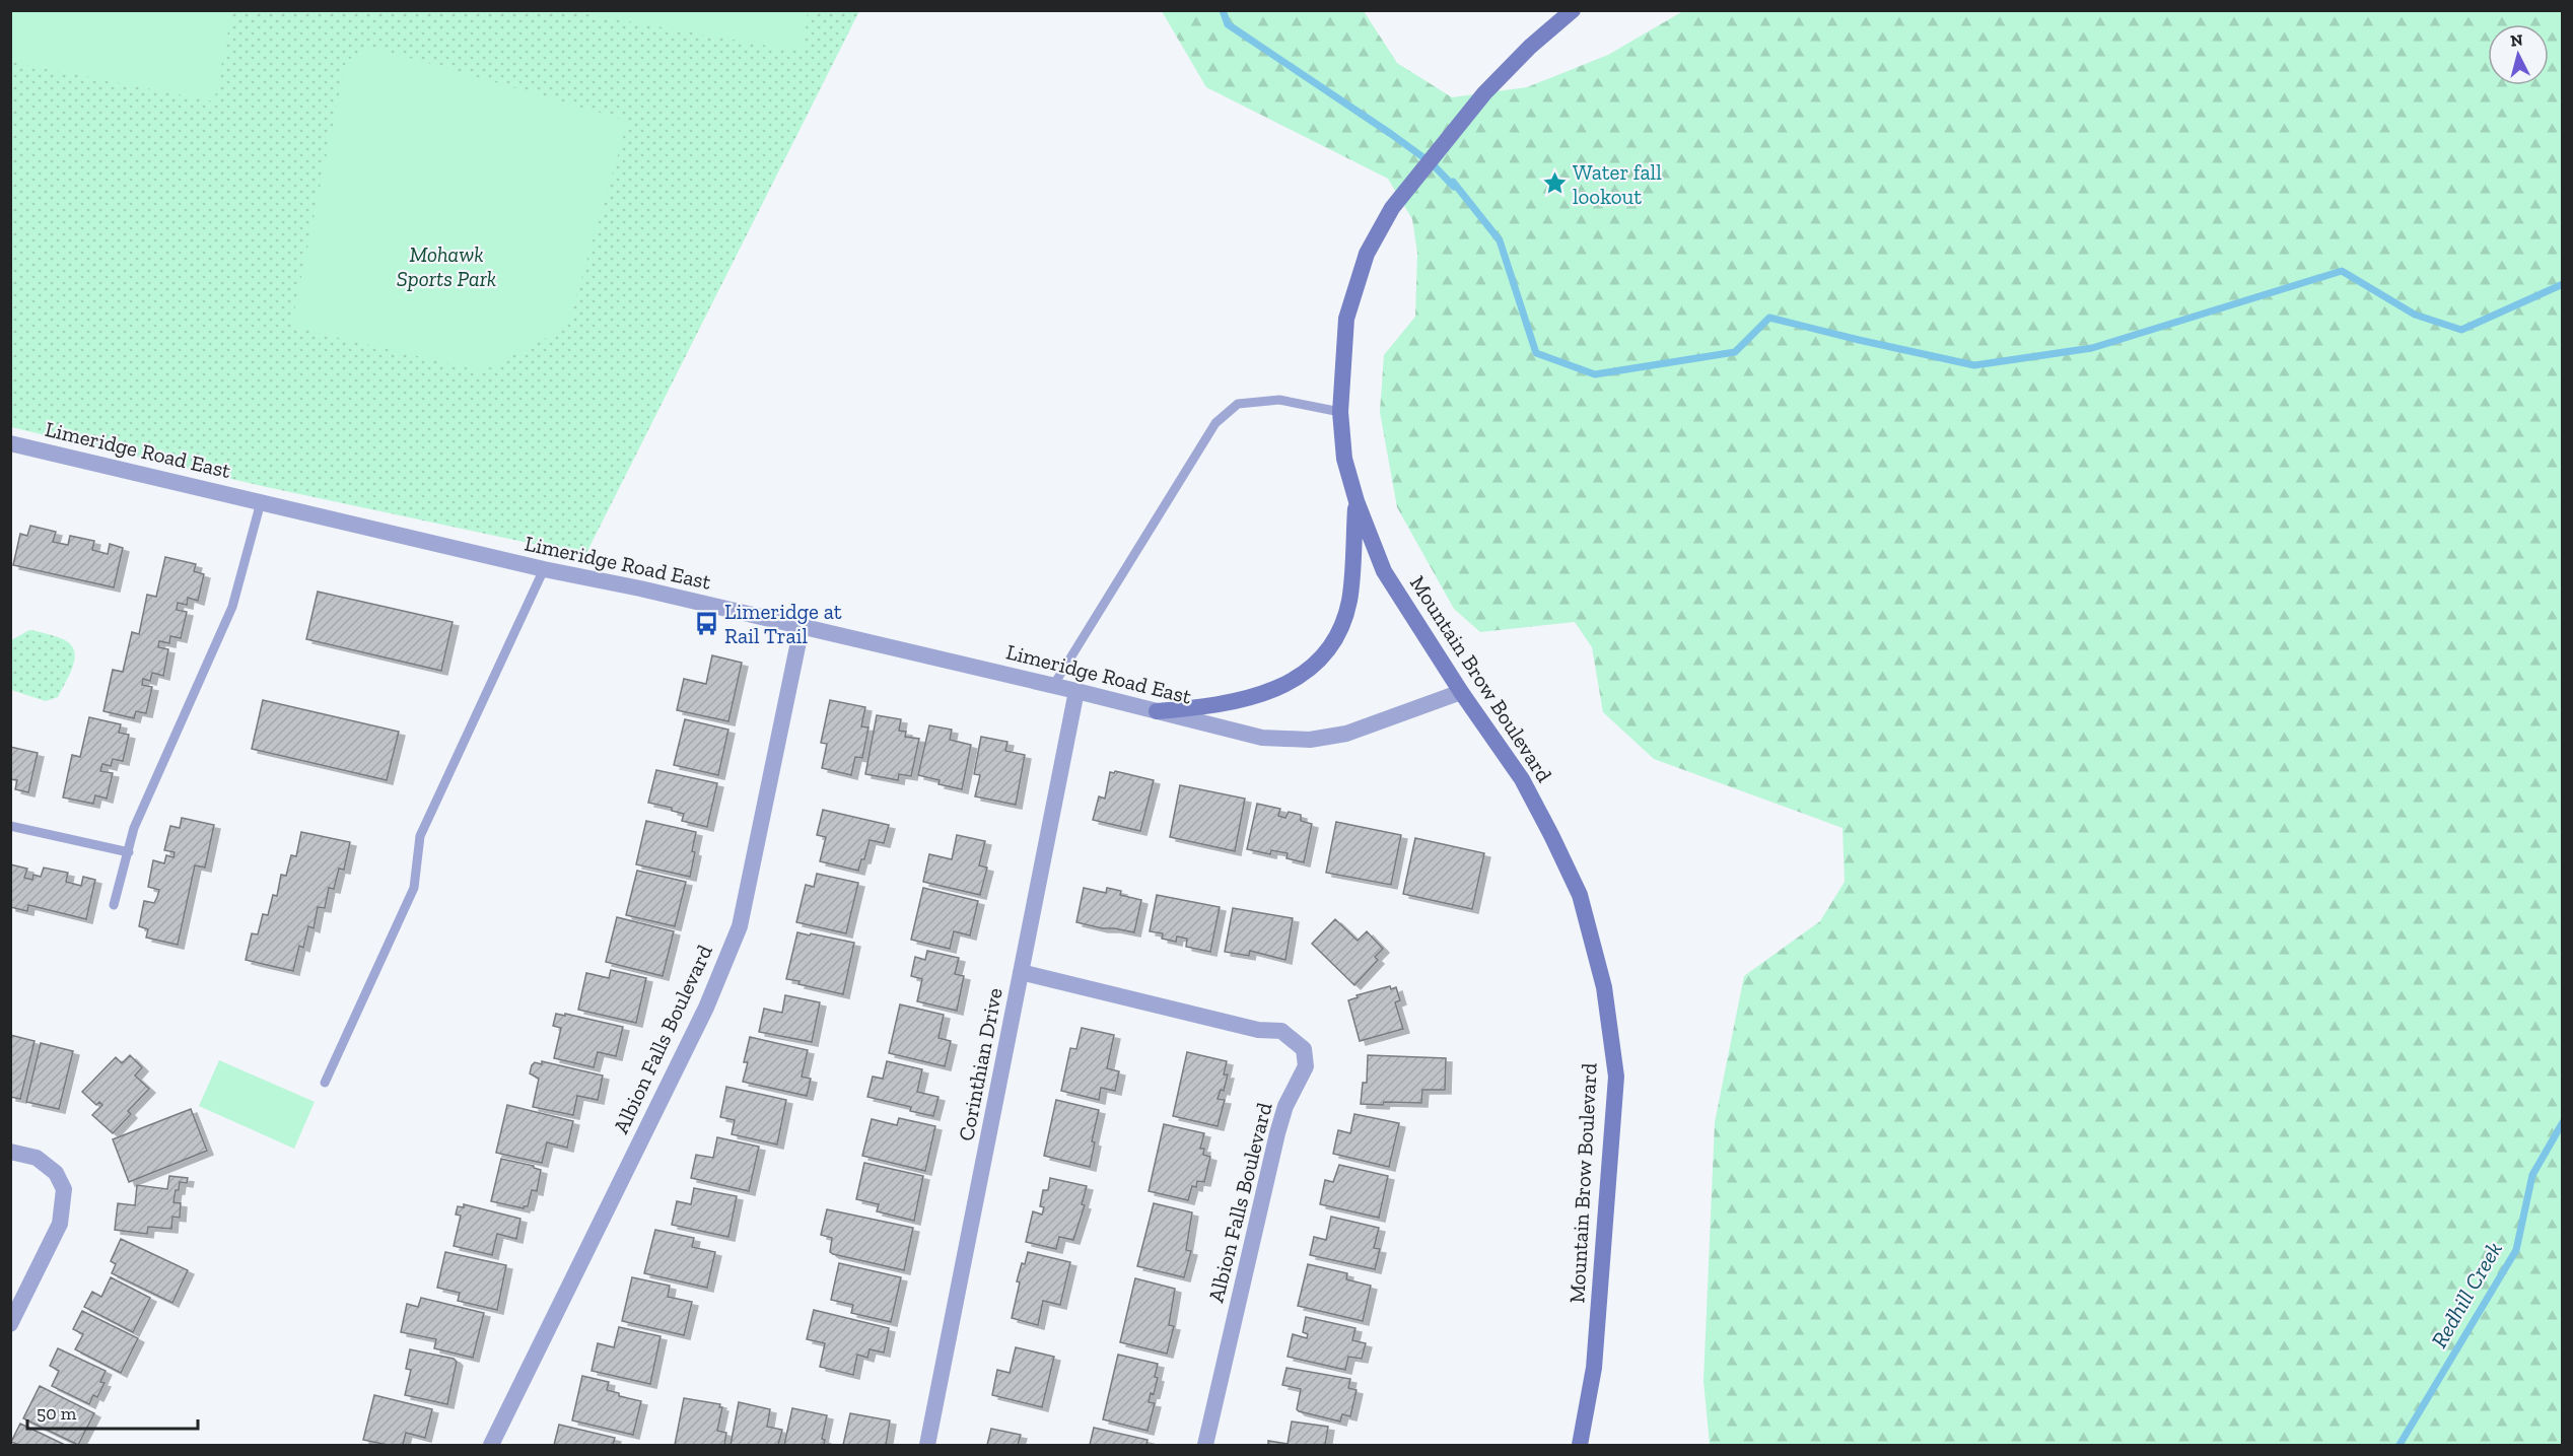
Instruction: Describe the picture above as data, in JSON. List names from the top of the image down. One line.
{"streets":{"main road":["Mountain Brow Boulevard"],"street":["Limeridge Road East","Albion Falls Boulevard","Corinthian Drive"]},"crossings":[["Limeridge Road East","Mountain Brow Boulevard"],["Limeridge Road East","Albion Falls Boulevard"],["Limeridge Road East","Corinthian Drive"],["Albion Falls Boulevard","Corinthian Drive"]],"water":["Redhill Creek"],"parks":["Mohawk Sports Park"],"places":{"place":["Water fall lookout"],"bus stop":["Limeridge at Rail Trail"]},"scale_bar":"50 m","north":"top"}
